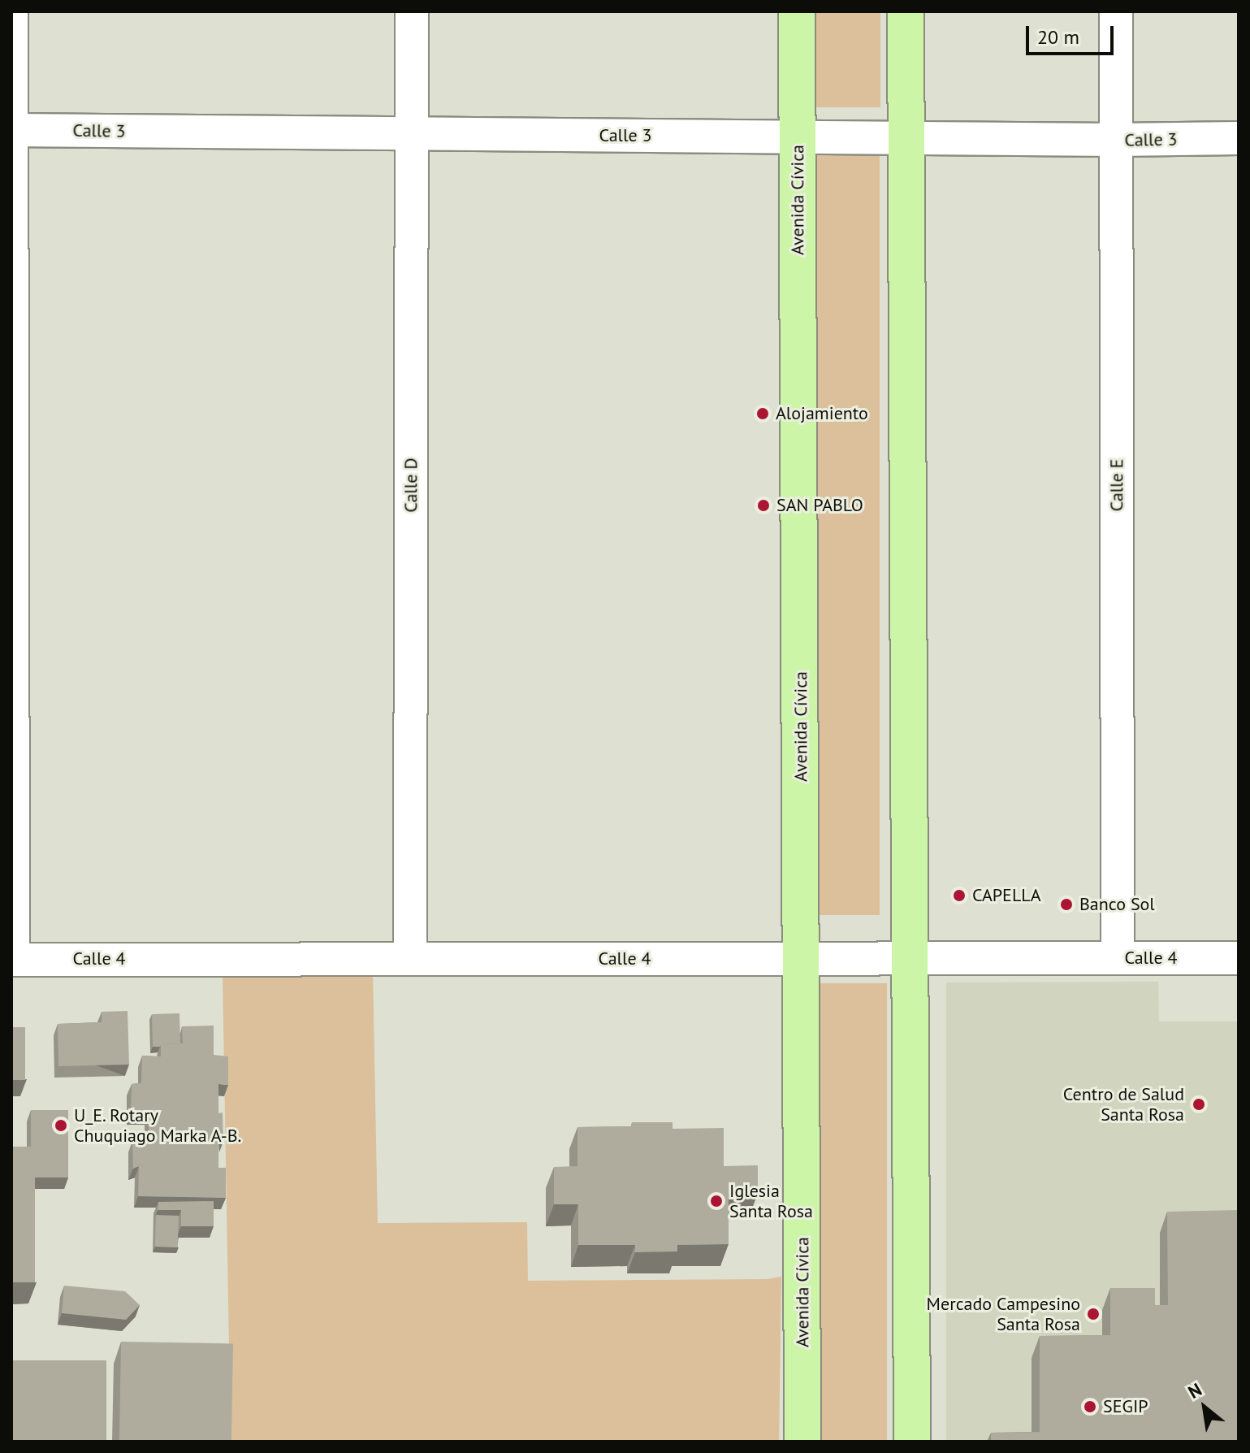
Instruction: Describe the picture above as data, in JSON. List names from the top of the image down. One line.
{"streets":{"main road":["Avenida Cívica"],"street":["Calle 3","Calle D","Calle E","Calle 4"]},"crossings":[["Calle 3","Avenida Cívica"],["Calle 3","Calle D"],["Calle 3","Calle E"],["Avenida Cívica","Calle 4"],["Calle D","Calle 4"],["Calle E","Calle 4"]],"places":["Alojamiento","SAN PABLO","CAPELLA","Banco Sol","Centro de Salud Santa Rosa","U_E. Rotary Chuquiago Marka A-B.","Iglesia Santa Rosa","Mercado Campesino Santa Rosa","SEGIP"],"scale_bar":"20 m","north":"top left"}
